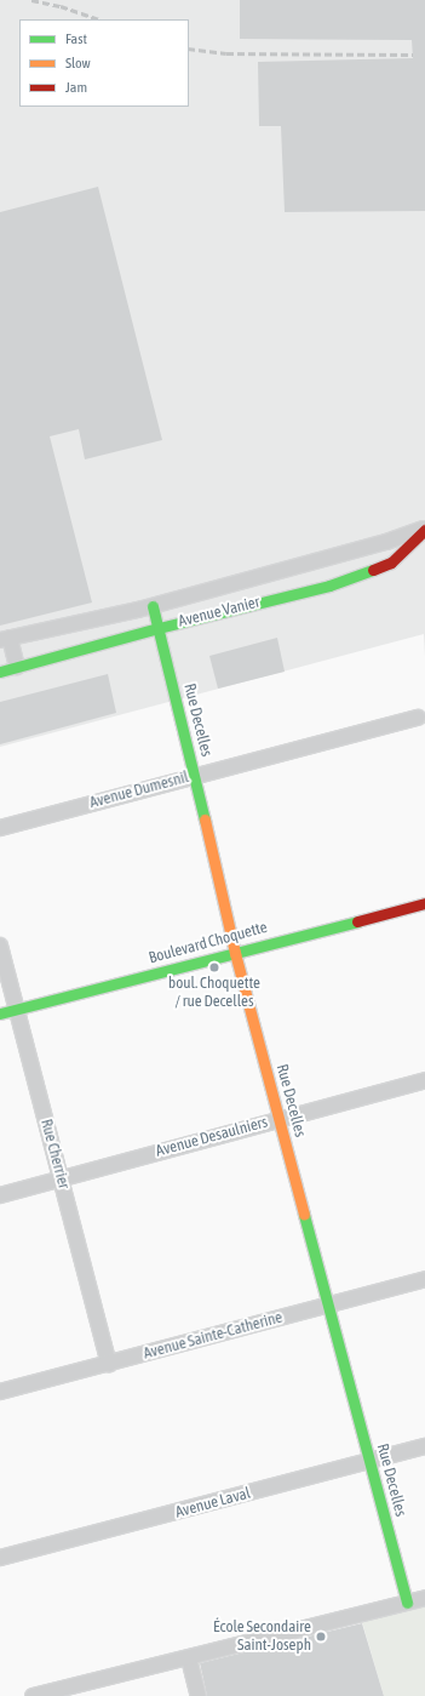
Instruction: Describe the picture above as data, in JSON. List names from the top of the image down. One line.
{"streets":{"street":["Avenue Vanier","Rue Decelles","Avenue Dumesnil","Boulevard Choquette","Avenue Desaulniers","Rue Cherrier","Avenue Sainte-Catherine","Avenue Laval"]},"crossings":[["Avenue Vanier","Rue Decelles"],["Rue Decelles","Avenue Dumesnil"],["Rue Decelles","Boulevard Choquette"],["Rue Decelles","Avenue Desaulniers"],["Rue Decelles","Avenue Sainte-Catherine"],["Rue Decelles","Avenue Laval"],["Boulevard Choquette","Rue Cherrier"],["Avenue Desaulniers","Rue Cherrier"],["Rue Cherrier","Avenue Sainte-Catherine"]],"places":["boul. Choquette / rue Decelles","École Secondaire Saint-Joseph"],"legend":["Fast","Slow","Jam"]}
